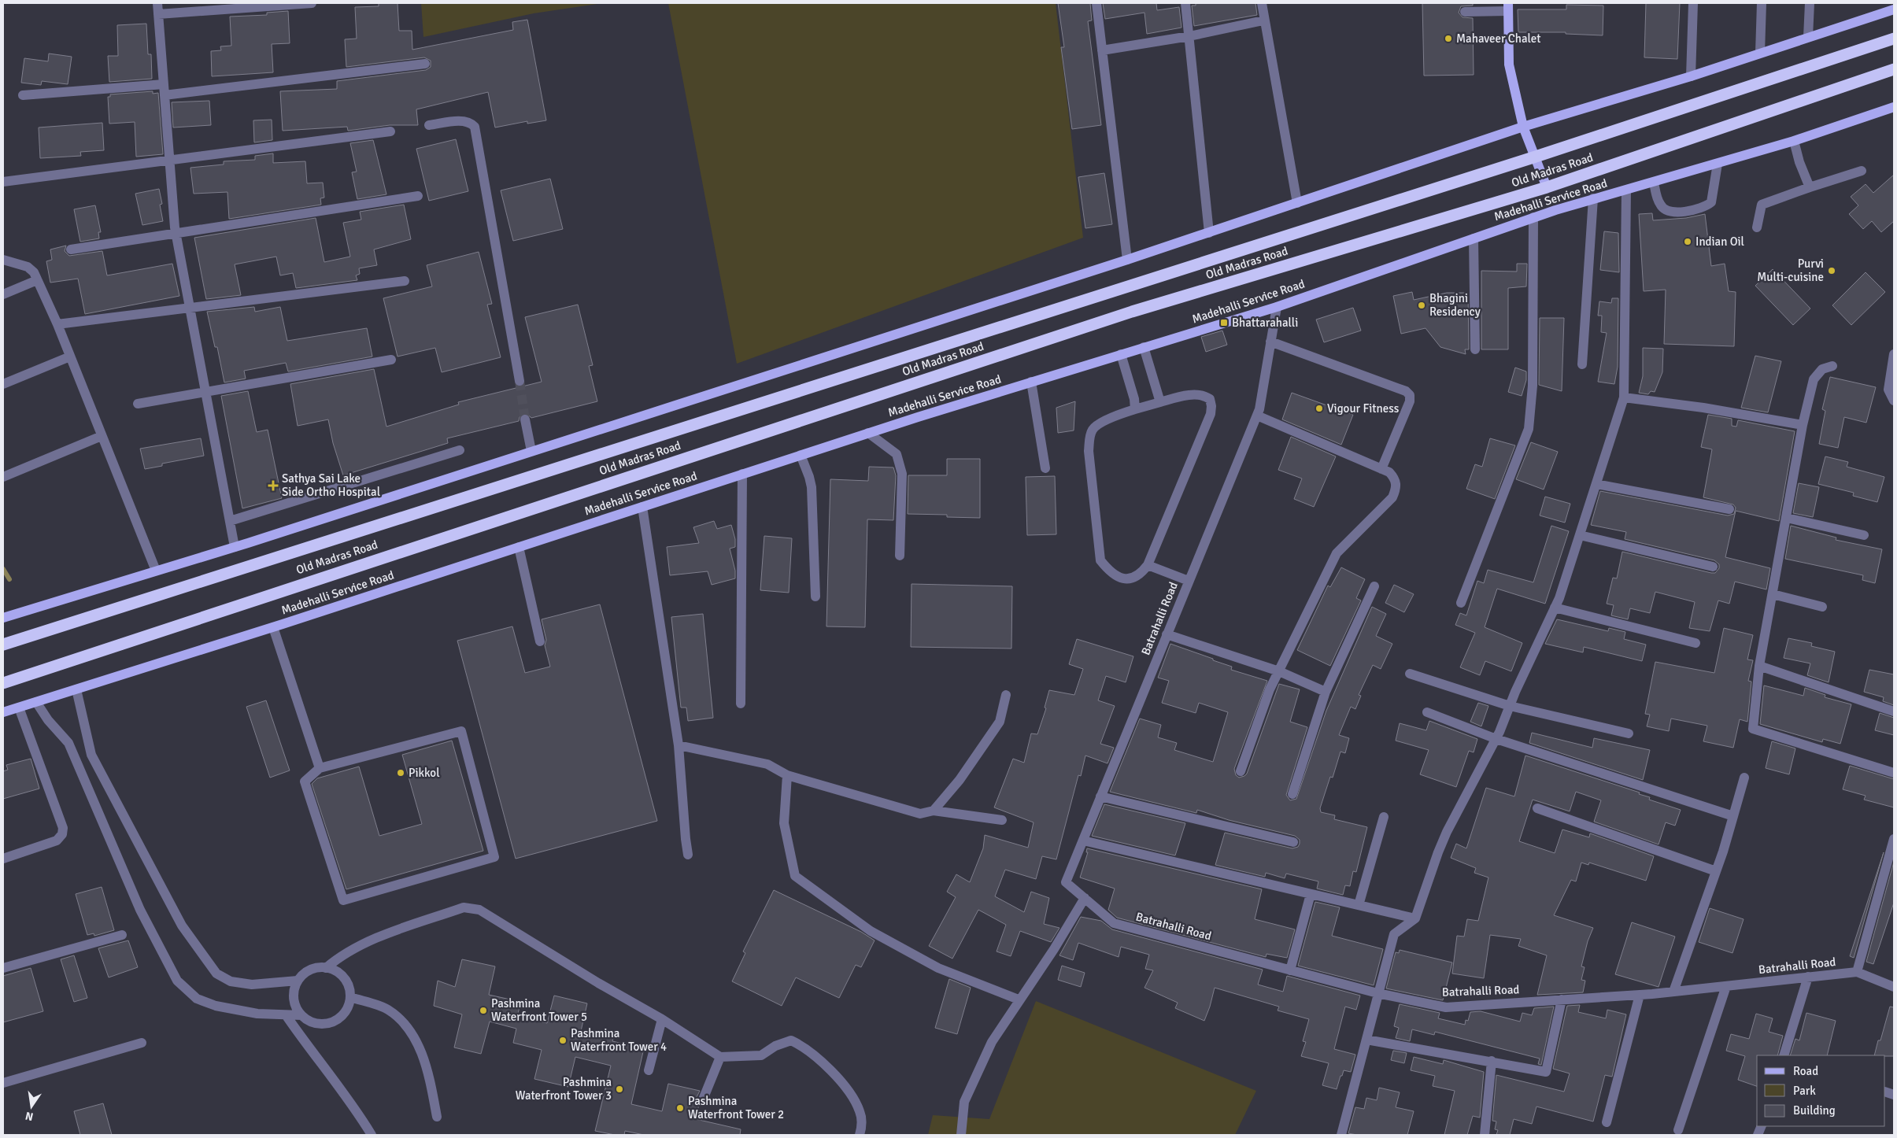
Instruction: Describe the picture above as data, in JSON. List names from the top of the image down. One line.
{"streets":{"highway":["Old Madras Road"],"main road":["Madehalli Service Road"],"street":["Batrahalli Road"]},"crossings":[["Madehalli Service Road","Batrahalli Road"]],"places":{"other":["Mahaveer Chalet","Indian Oil","Purvi Multi-cuisine","Bhagini Residency","Vigour Fitness","Pikkol","Pashmina Waterfront Tower 5","Pashmina Waterfront Tower 4","Pashmina Waterfront Tower 3","Pashmina Waterfront Tower 2"],"transit":["Bhattarahalli"],"health":["Sathya Sai Lake Side Ortho Hospital"]},"legend":["Road","Park","Building"],"north":"bottom"}
